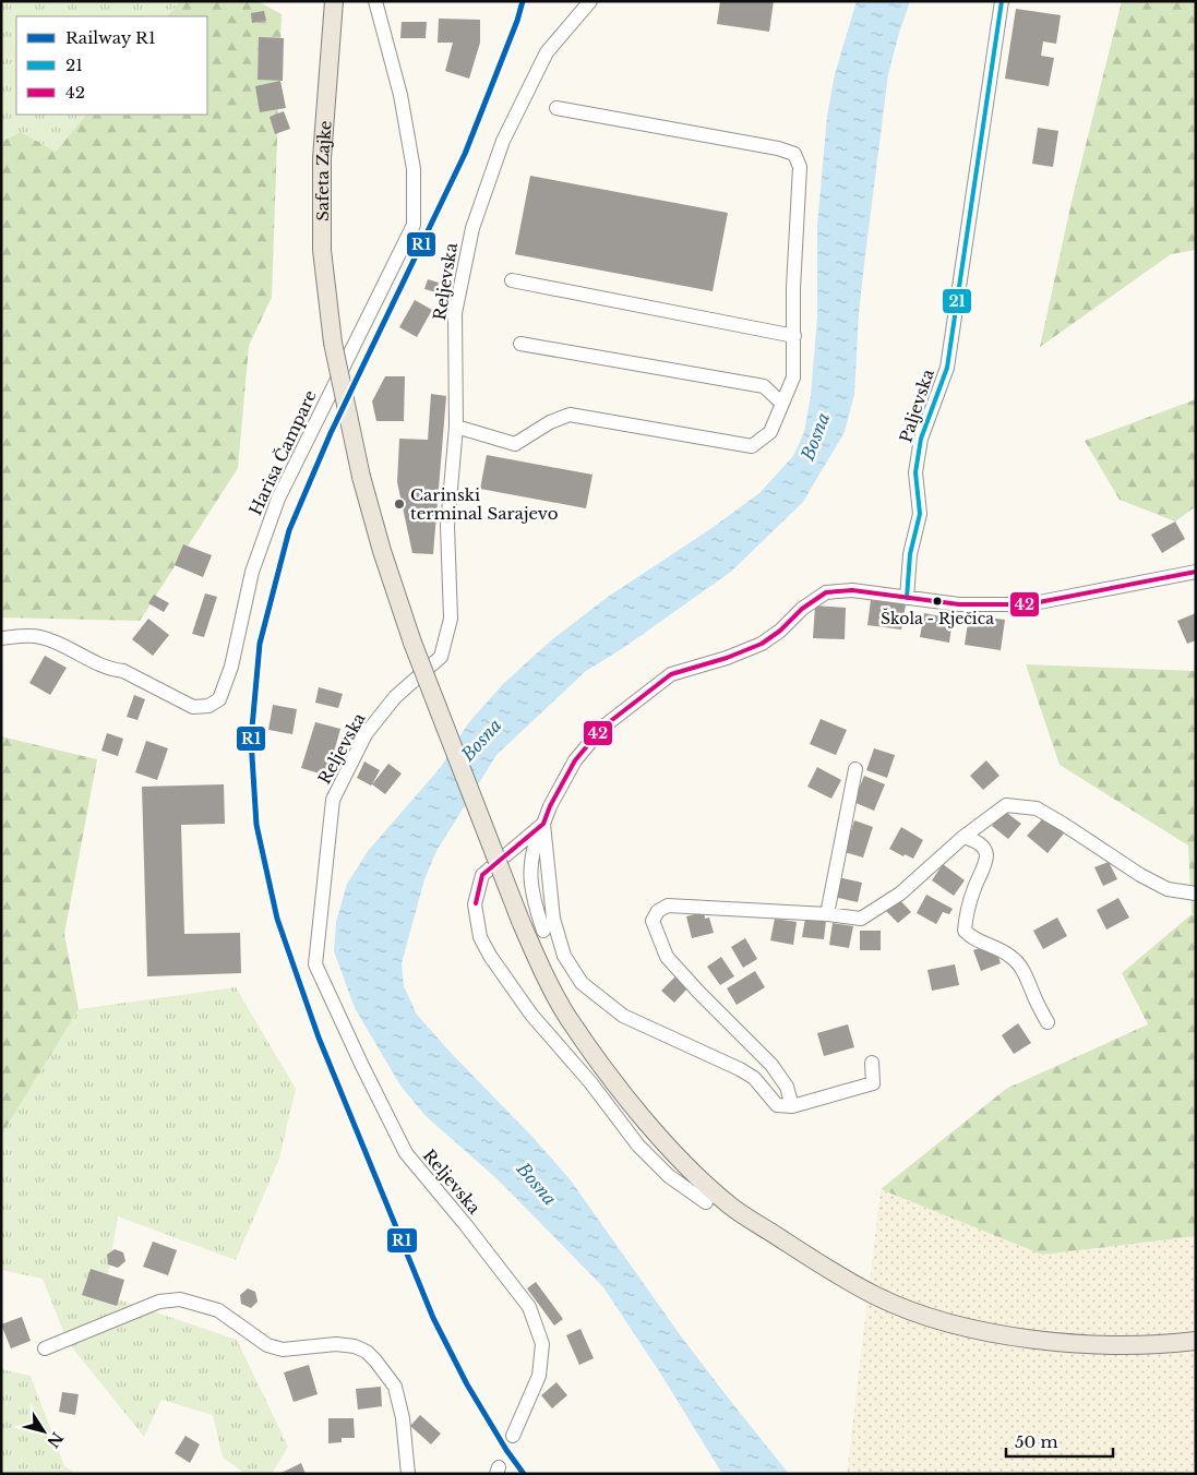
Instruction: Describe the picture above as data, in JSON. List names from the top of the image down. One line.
{"streets":{"main road":["Safeta Zajke"],"street":["Reljevska","Paljevska","Harisa Čampare"]},"water":["Bosna"],"places":["Carinski terminal Sarajevo","Škola - Rječica"],"lines":["rail line R1","transit line 21","transit line 42"],"legend":["Railway R1","21","42"],"scale_bar":"50 m","north":"bottom right"}
